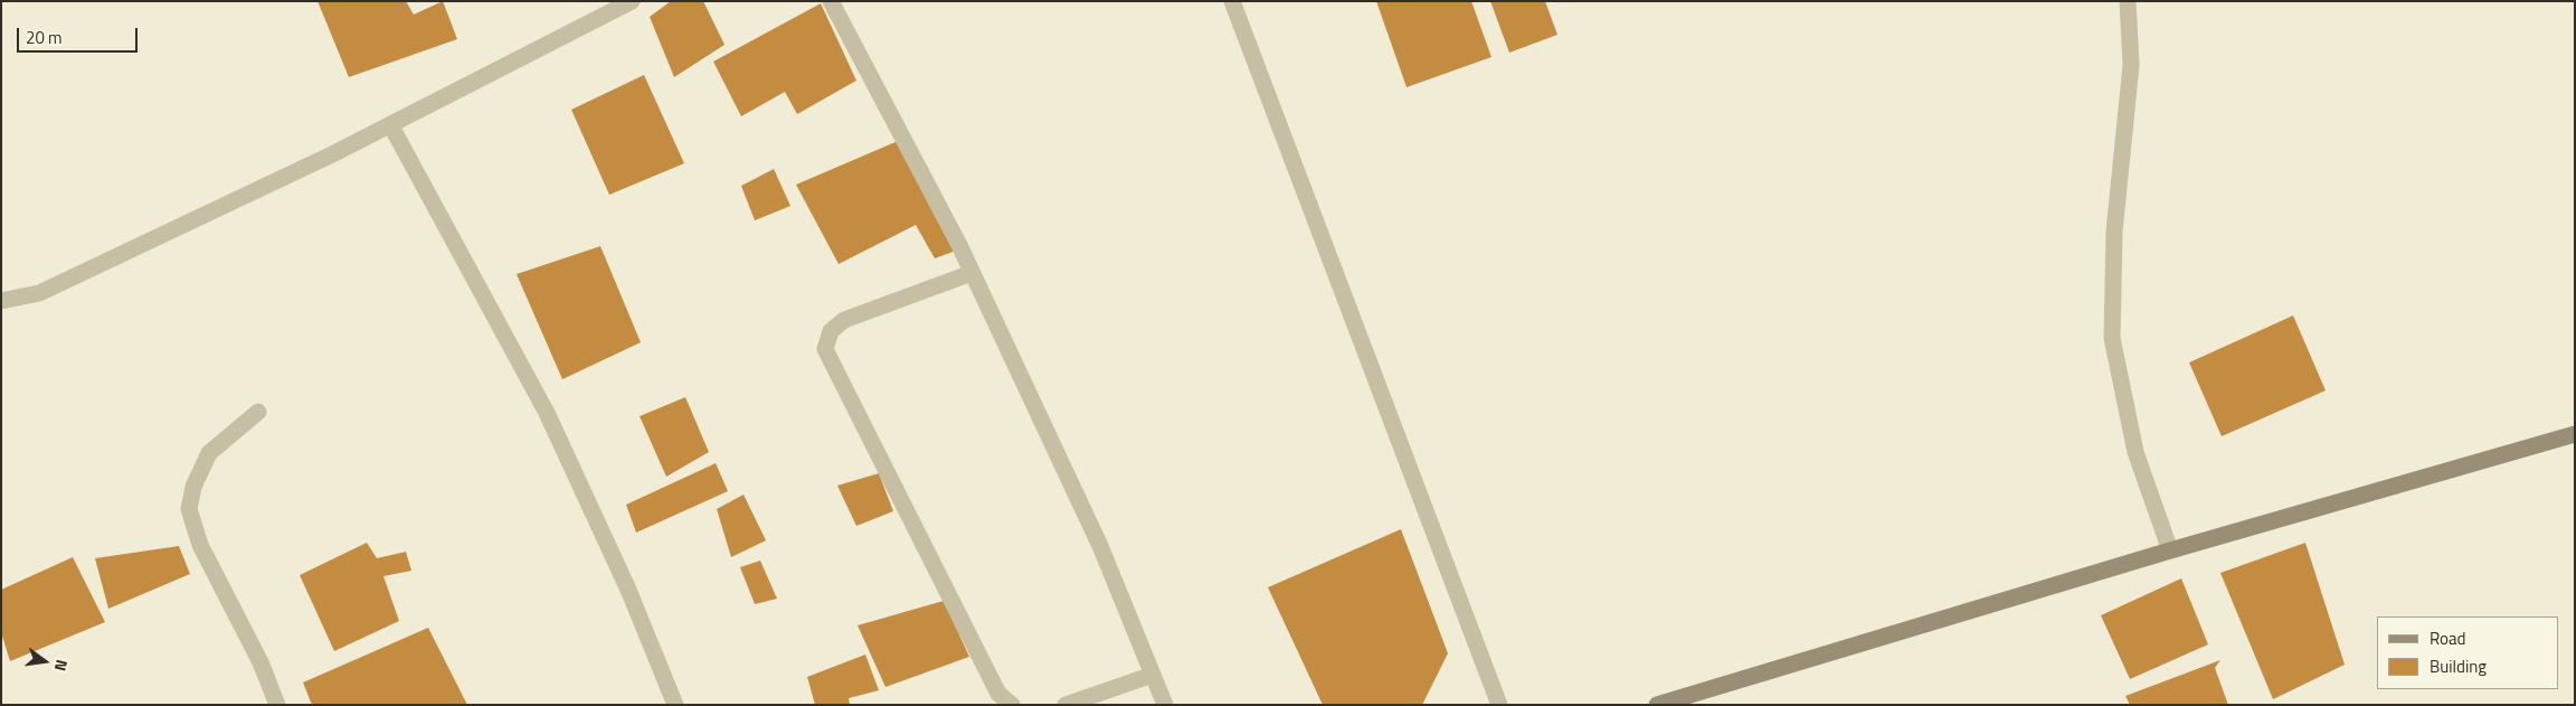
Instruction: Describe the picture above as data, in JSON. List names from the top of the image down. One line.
{"legend":["Road","Building"],"scale_bar":"20 m","north":"right"}
